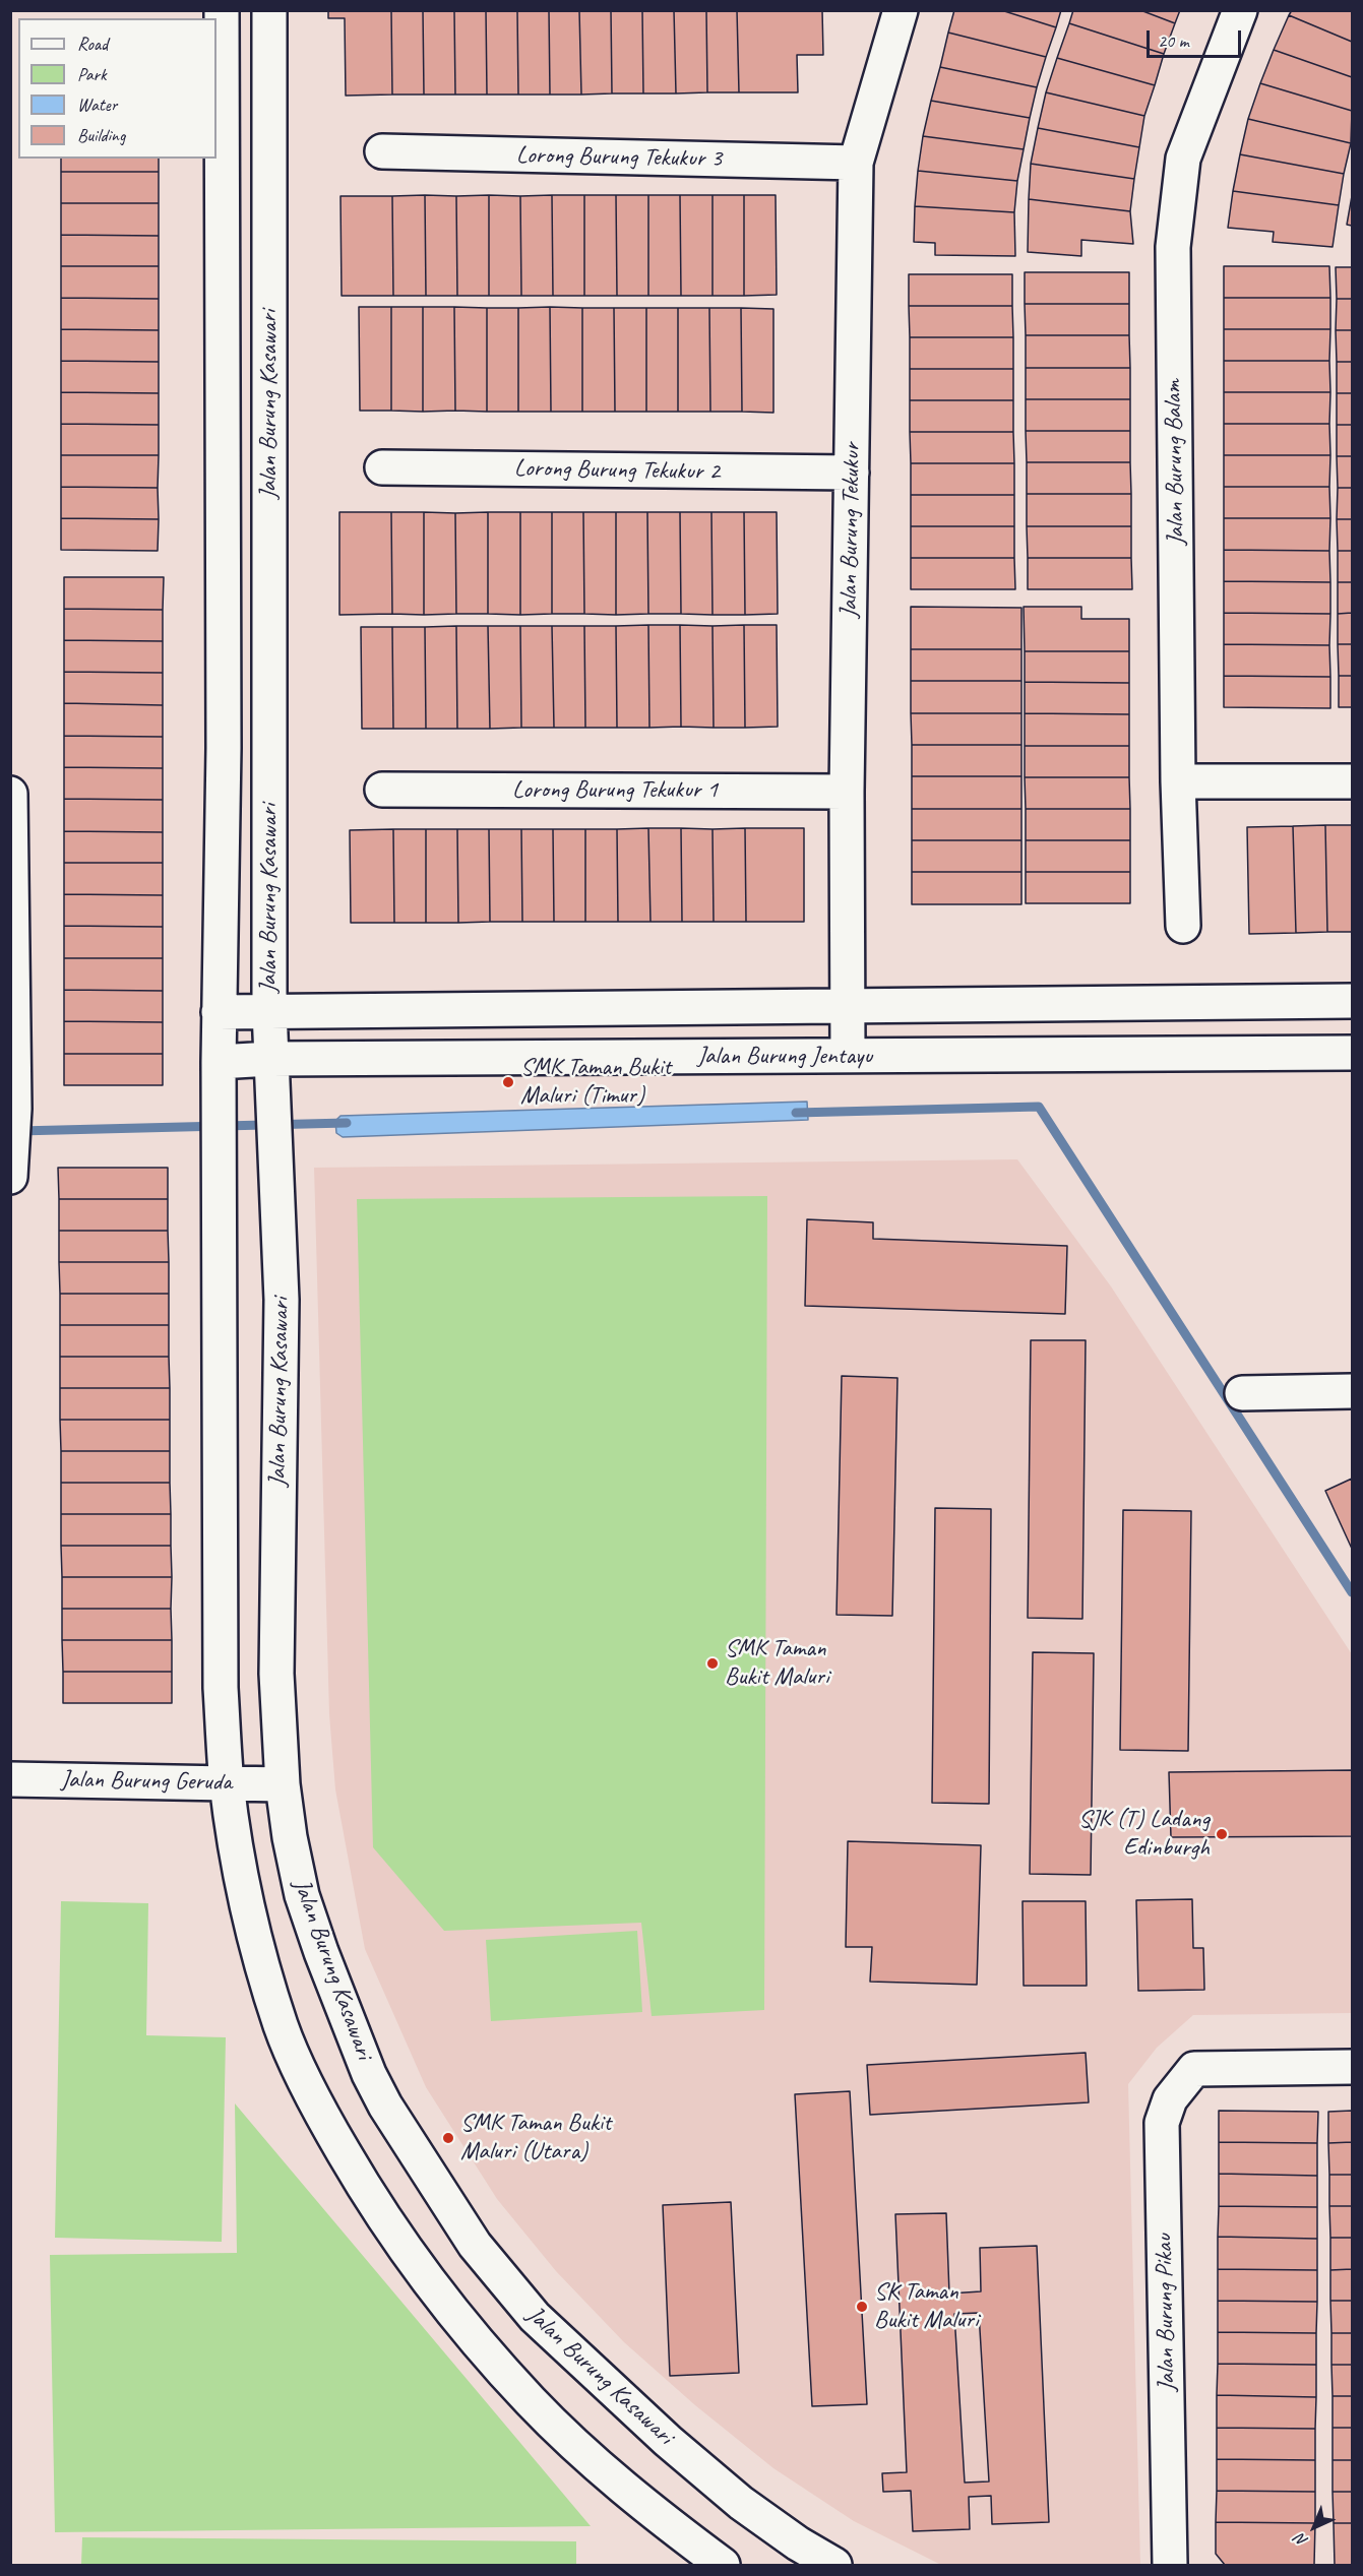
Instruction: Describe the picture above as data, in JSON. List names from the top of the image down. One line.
{"streets":{"street":["Lorong Burung Tekukur 3","Jalan Burung Kasawari","Jalan Burung Balam","Lorong Burung Tekukur 2","Jalan Burung Tekukur","Lorong Burung Tekukur 1","Jalan Burung Jentayu","Jalan Burung Geruda","Jalan Burung Pikau"]},"crossings":[["Lorong Burung Tekukur 3","Jalan Burung Tekukur"],["Jalan Burung Kasawari","Jalan Burung Jentayu"],["Jalan Burung Kasawari","Jalan Burung Geruda"],["Lorong Burung Tekukur 2","Jalan Burung Tekukur"],["Jalan Burung Tekukur","Lorong Burung Tekukur 1"],["Jalan Burung Tekukur","Jalan Burung Jentayu"]],"places":["SMK Taman Bukit Maluri (Timur)","SMK Taman Bukit Maluri","SJK (T) Ladang Edinburgh","SMK Taman Bukit Maluri (Utara)","SK Taman Bukit Maluri"],"legend":["Road","Park","Water","Building"],"scale_bar":"20 m","north":"bottom left"}
